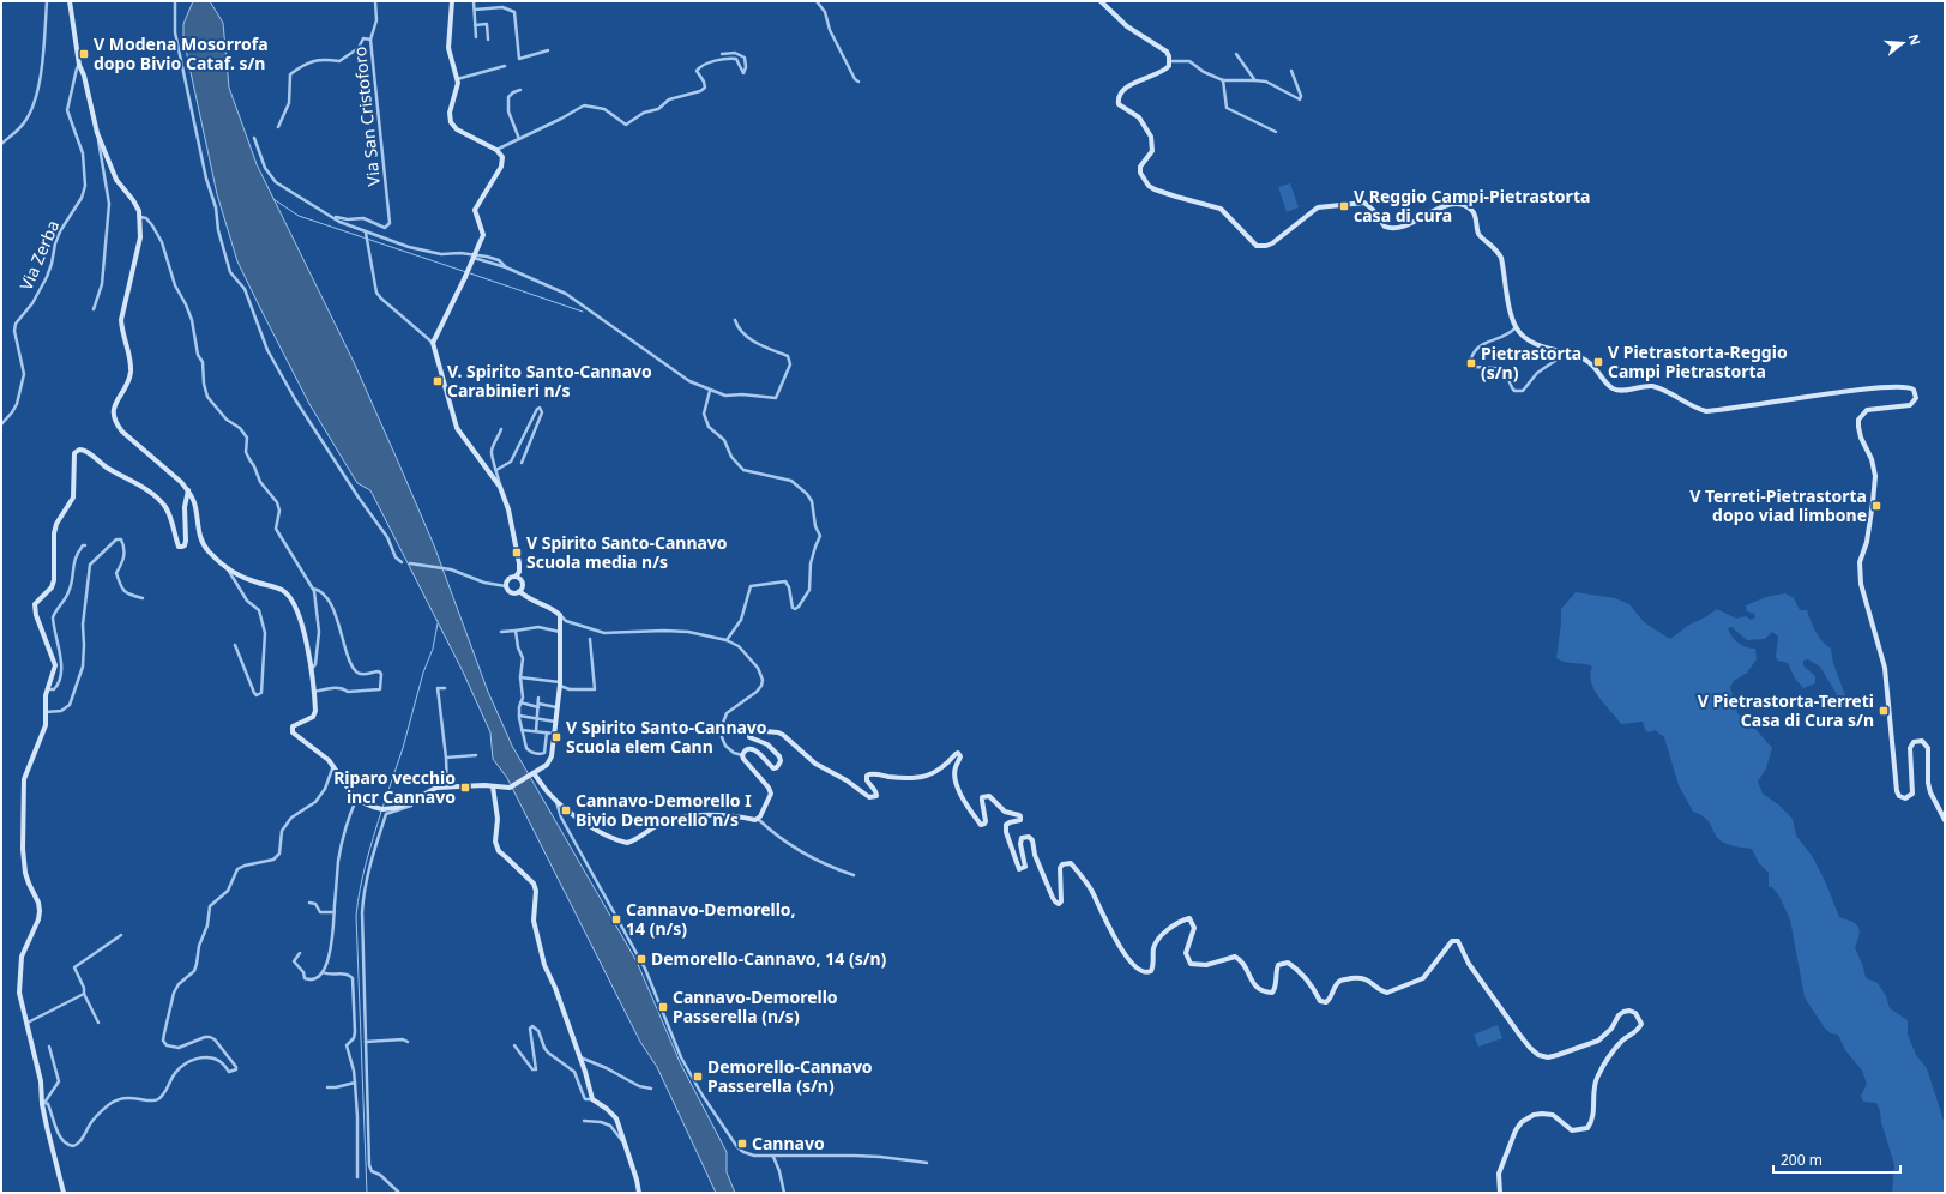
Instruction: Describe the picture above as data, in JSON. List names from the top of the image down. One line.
{"streets":{"street":["Via San Cristoforo","Via Zerba"]},"places":{"transit":["V Modena Mosorrofa dopo Bivio Cataf. s/n","V Reggio Campi-Pietrastorta casa di cura","V Pietrastorta-Reggio Campi Pietrastorta","Pietrastorta (s/n)","V. Spirito Santo-Cannavo Carabinieri n/s","V Terreti-Pietrastorta dopo viad limbone","V Spirito Santo-Cannavo Scuola media n/s","V Pietrastorta-Terreti Casa di Cura s/n","V Spirito Santo-Cannavo Scuola elem Cann","Riparo vecchio incr Cannavo","Cannavo-Demorello I Bivio Demorello n/s","Cannavo-Demorello, 14 (n/s)","Demorello-Cannavo, 14 (s/n)","Cannavo-Demorello Passerella (n/s)","Demorello-Cannavo Passerella (s/n)","Cannavo"]},"scale_bar":"200 m","north":"right"}
